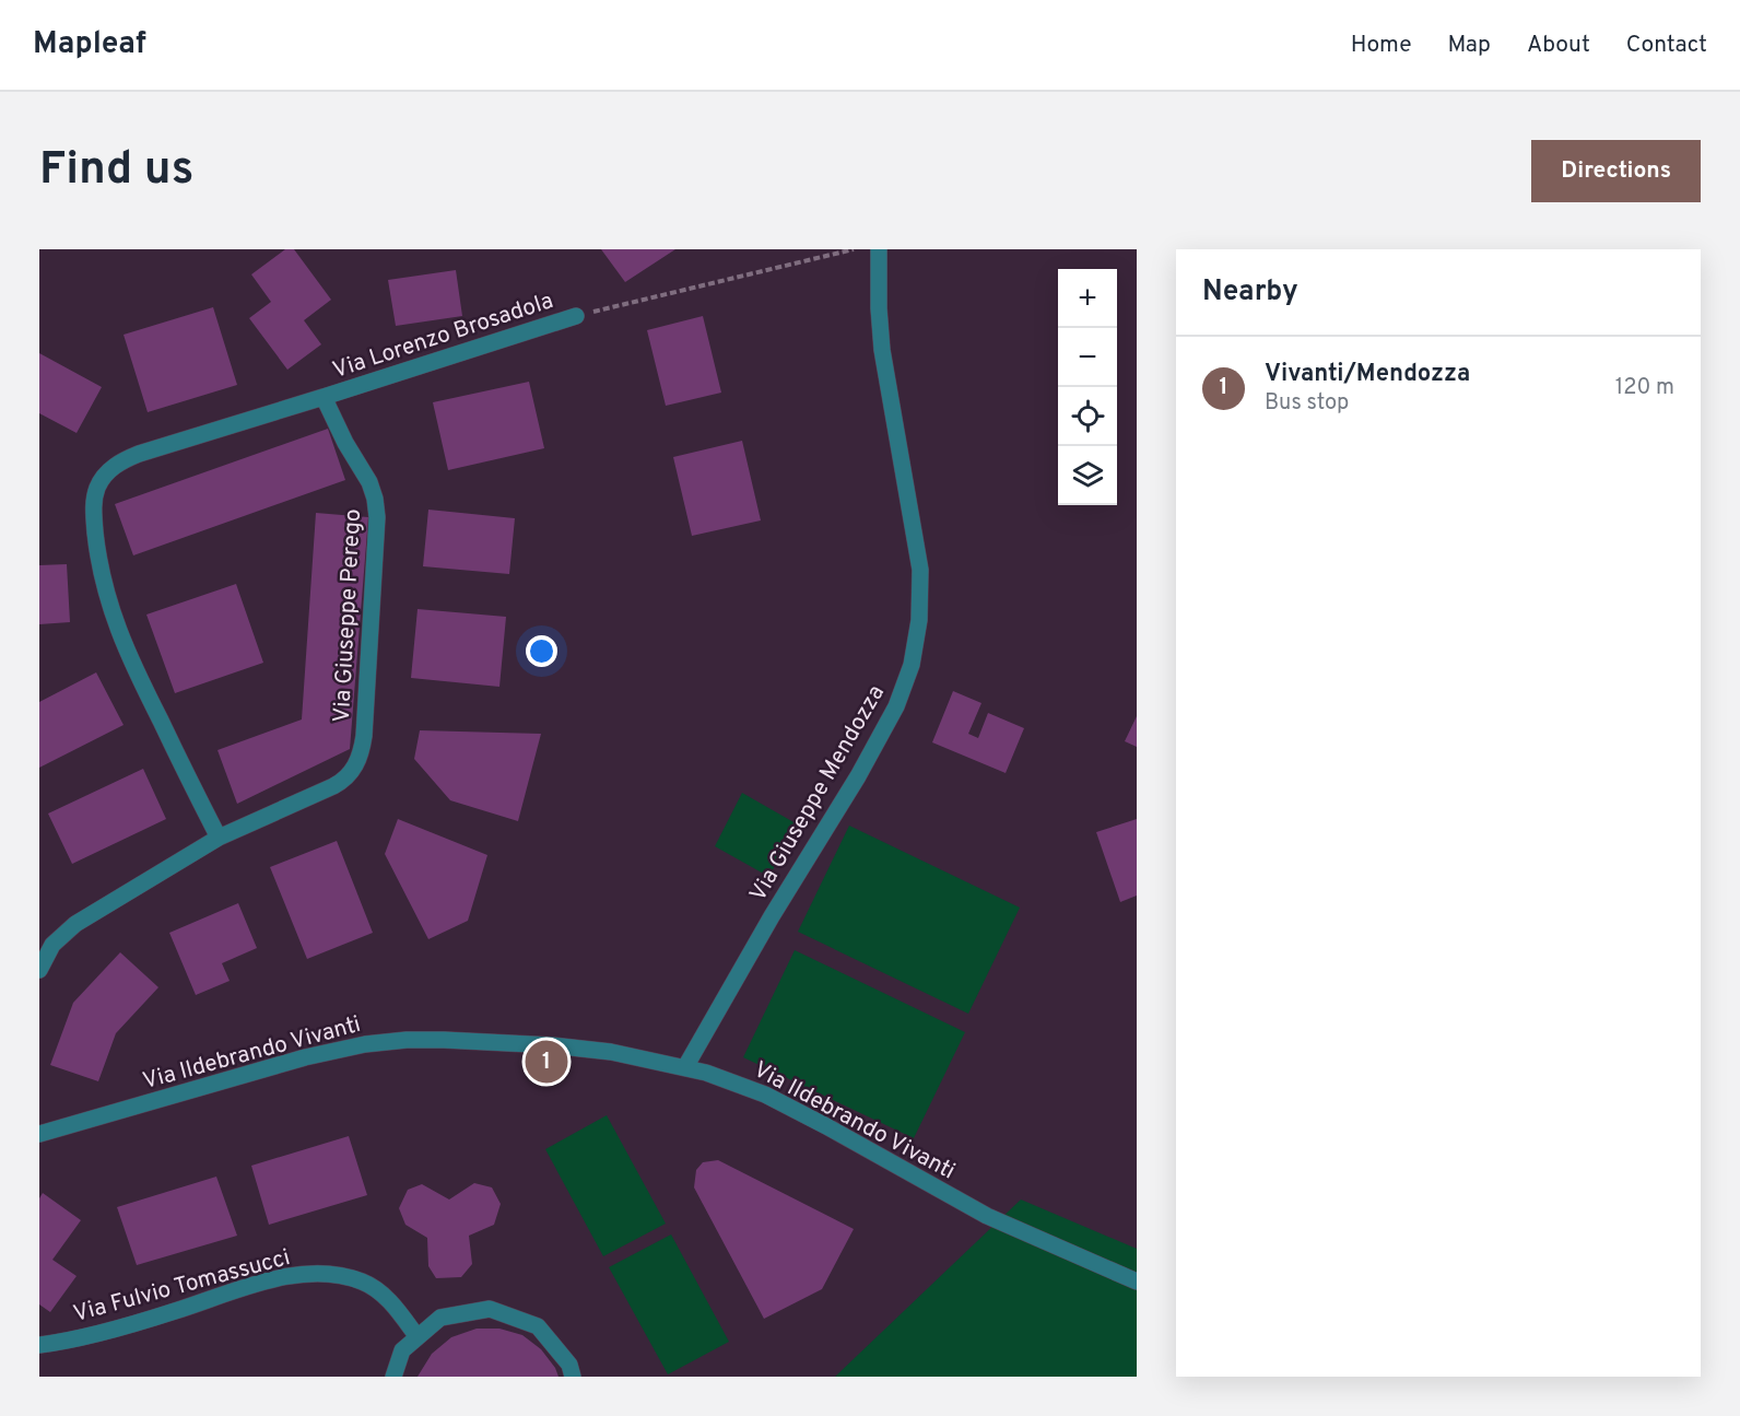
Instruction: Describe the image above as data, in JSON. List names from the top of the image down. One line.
{"streets":{"street":["Via Lorenzo Brosadola","Via Giuseppe Perego","Via Giuseppe Mendozza","Via Ildebrando Vivanti","Via Fulvio Tomassucci"]},"crossings":[["Via Lorenzo Brosadola","Via Giuseppe Perego"],["Via Giuseppe Mendozza","Via Ildebrando Vivanti"]],"page":{"header":"Mapleaf","nav":["Home","Map","About","Contact"],"buttons":"Directions","title":"Find us","heading":"Nearby","map_buttons":["+","−"],"list":[{"mark":"1","name":"Vivanti/Mendozza","note":"Bus stop","value":"120 m"}],"pins":"1"}}
